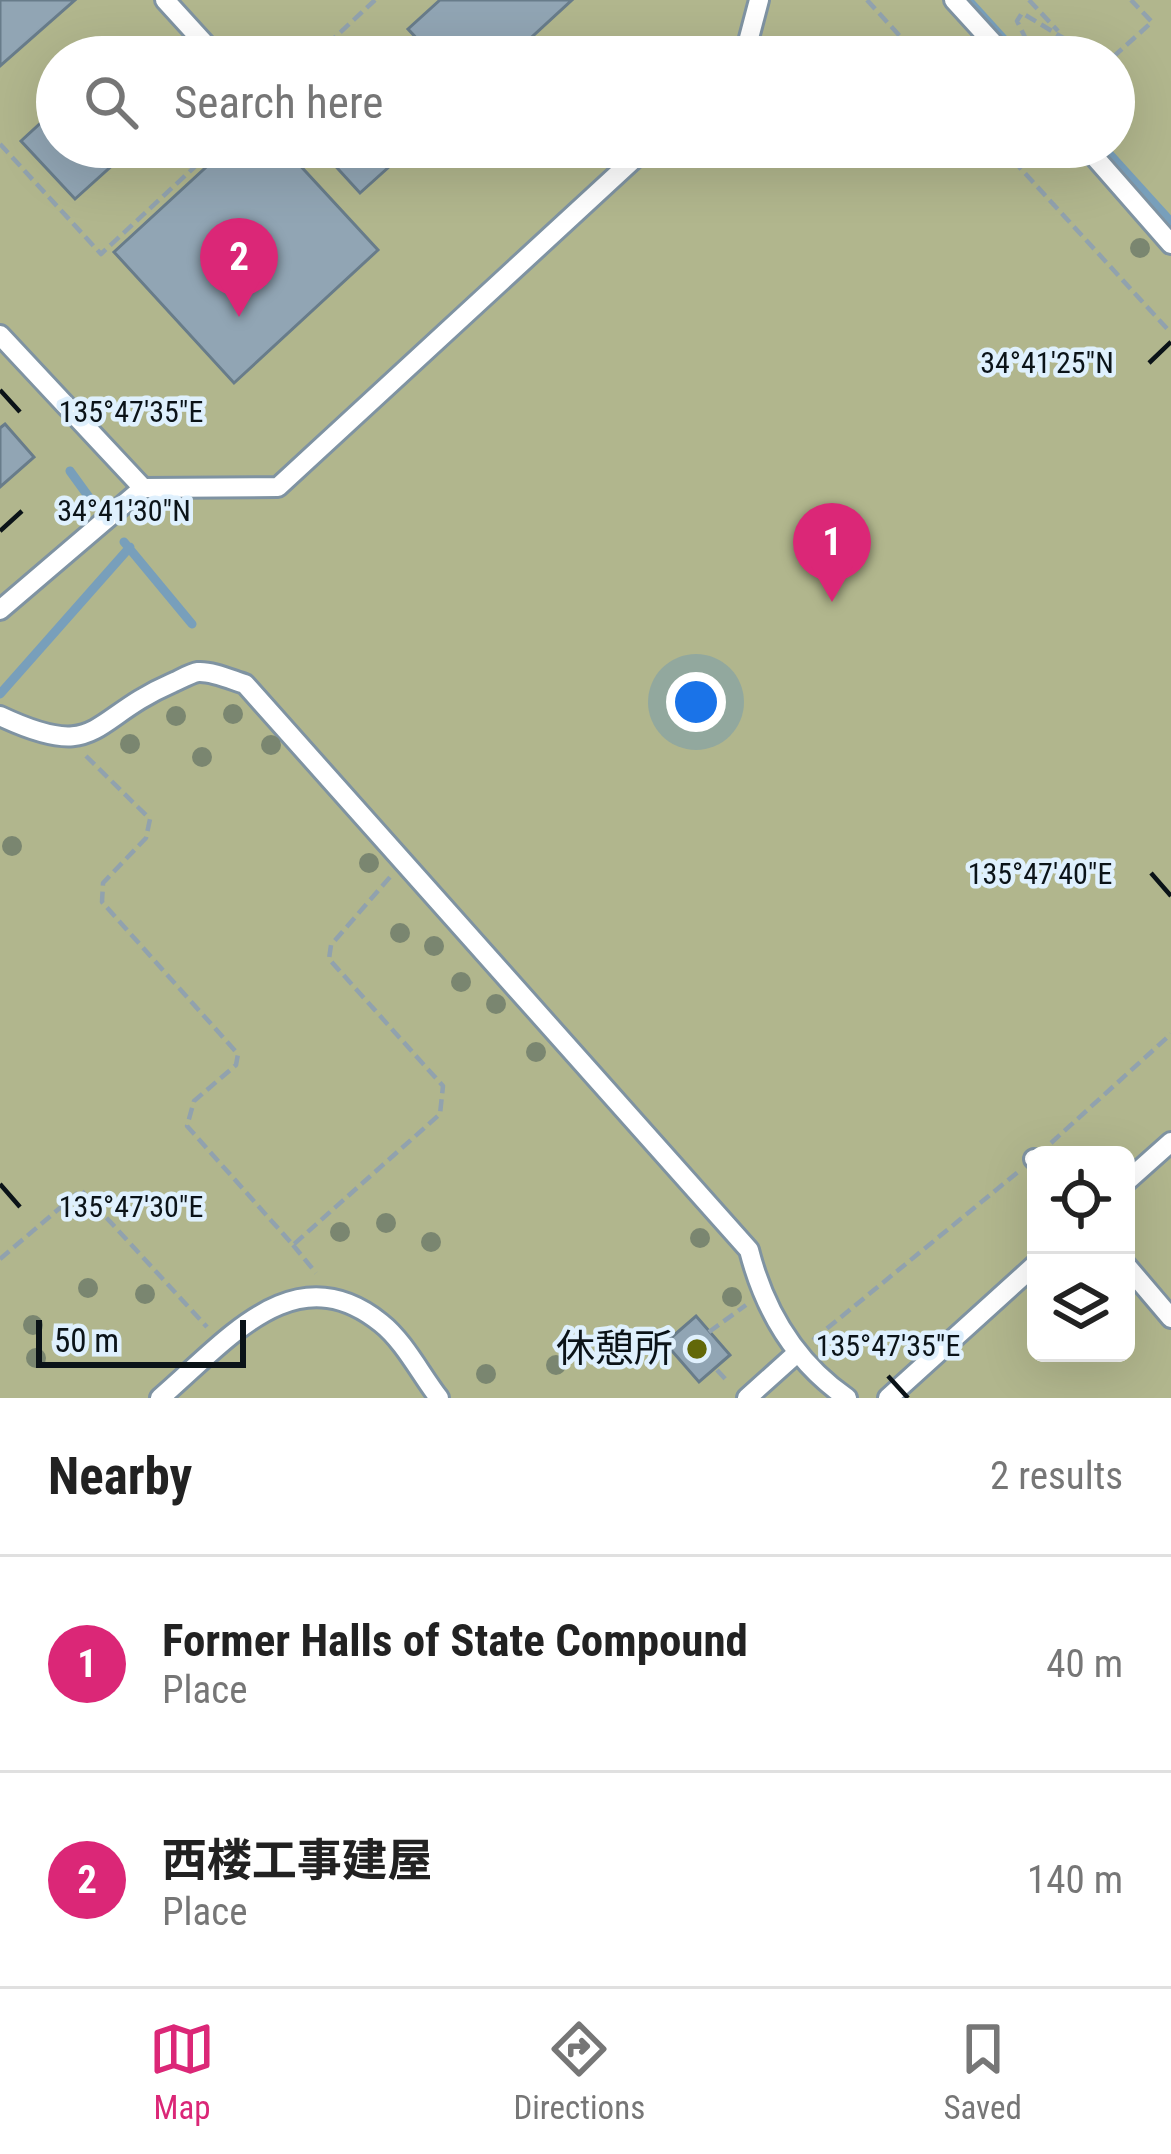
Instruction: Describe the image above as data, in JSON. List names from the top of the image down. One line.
{"places":["休憩所"],"scale_bar":"50 m","page":{"search":"Search here","pins":["2","1"],"scale":"50 m","heading":["Nearby","2 results"],"list":[{"mark":"1","name":"Former Halls of State Compound","note":"Place","value":"40 m"},{"mark":"2","name":"西楼工事建屋","note":"Place","value":"140 m"}],"nav":["Map","Directions","Saved"]},"coordinates":["34°41'25\"N","135°47'35\"E","34°41'30\"N","135°47'40\"E","135°47'30\"E"]}
